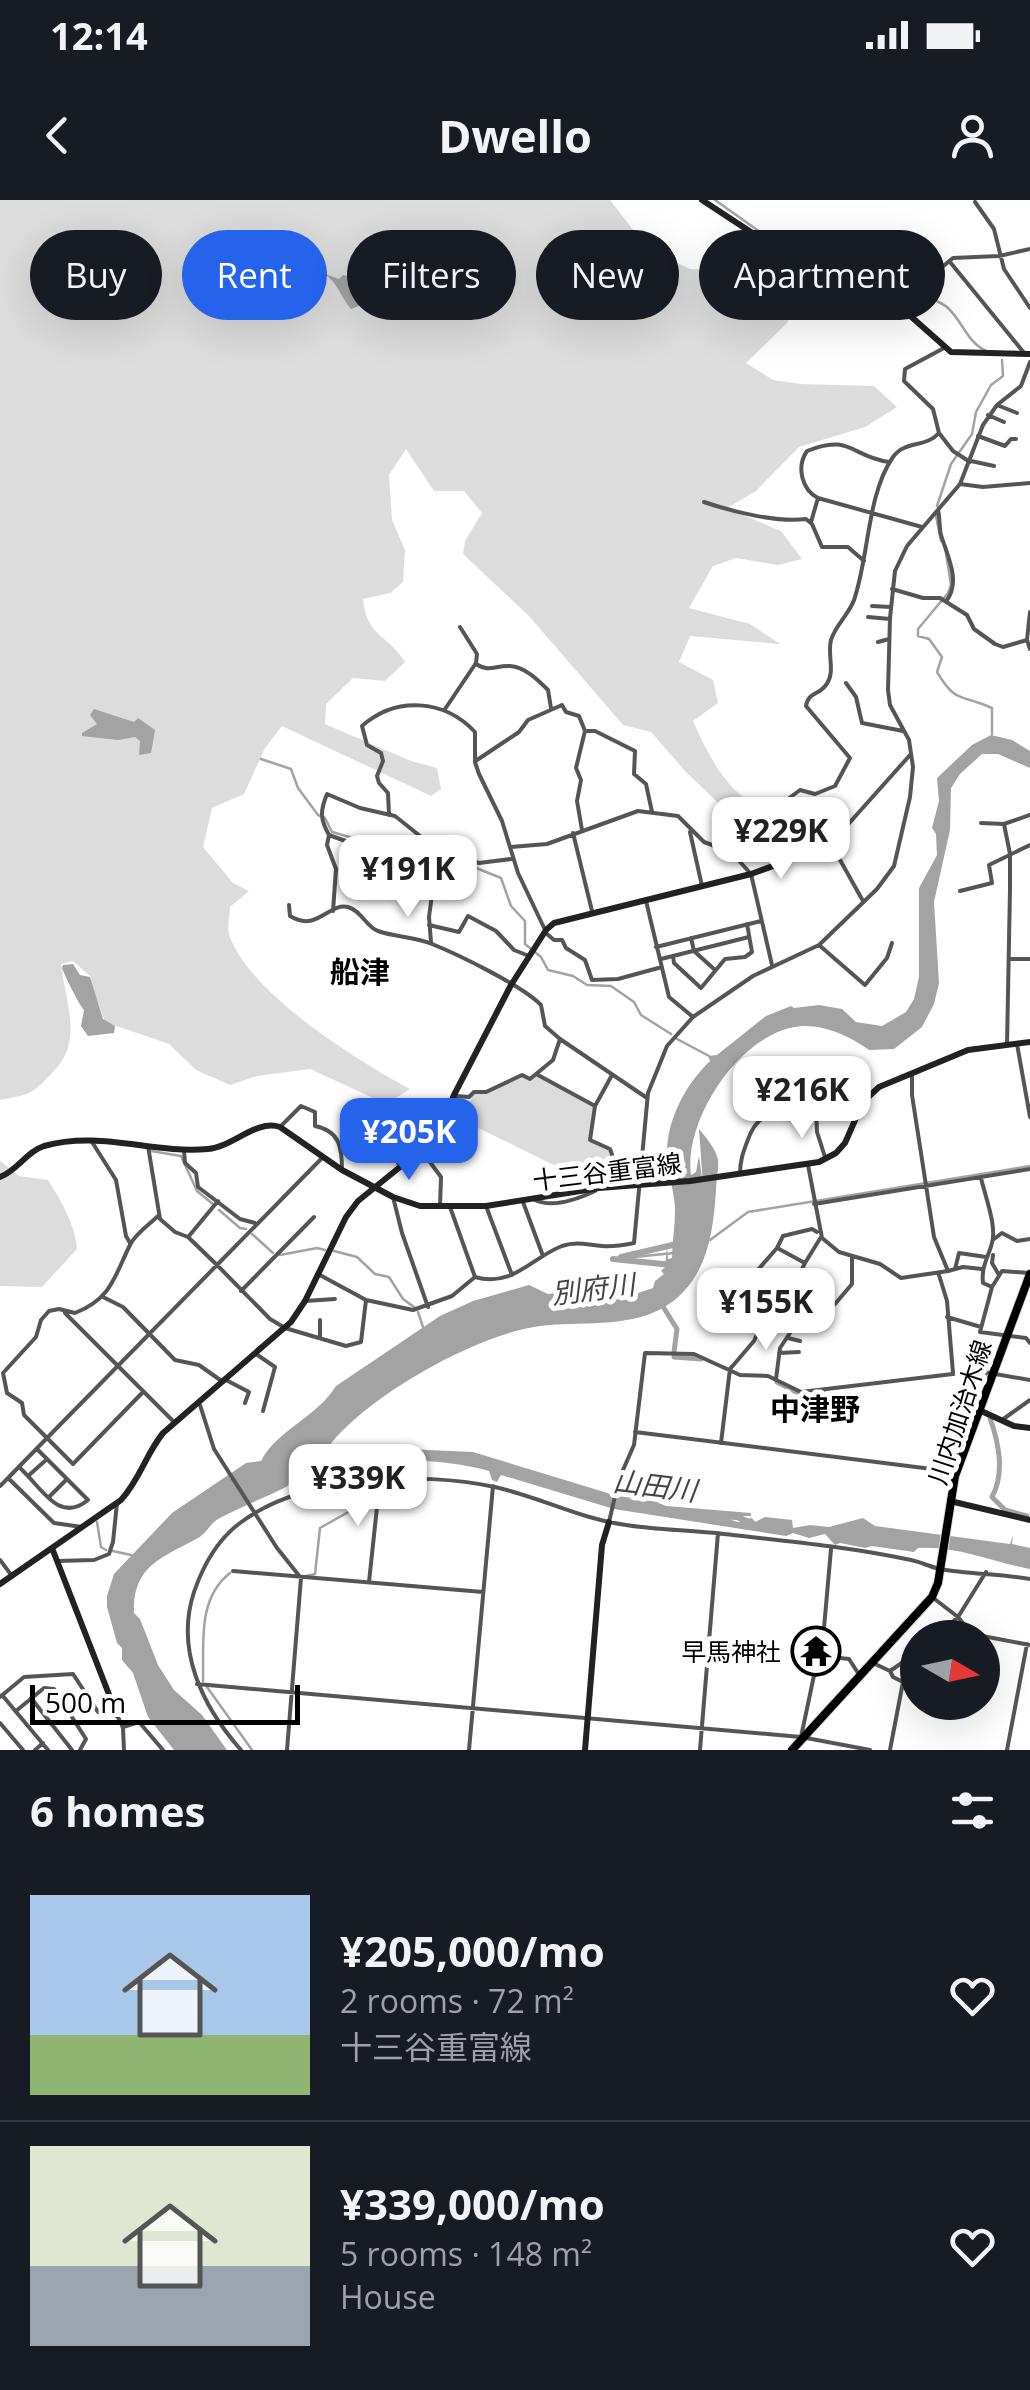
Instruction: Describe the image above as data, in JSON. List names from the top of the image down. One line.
{"streets":{"main road":["川内加治木線"],"street":["十三谷重富線"]},"districts":["船津","中津野"],"water":["別府川","山田川"],"places":{"temple":["早馬神社"]},"scale_bar":"500 m","north":"right","page":{"status":"12:14","header":"Dwello","chip":["Buy","Rent","Filters","New","Apartment"],"price":["¥229K","¥191K","¥216K","¥205K","¥155K","¥339K"],"scale":"500 m","heading":"6 homes","list":[{"name":"¥205,000/mo","note":"2 rooms · 72 m² · 十三谷重富線"},{"name":"¥339,000/mo","note":"5 rooms · 148 m² · House"}]}}
